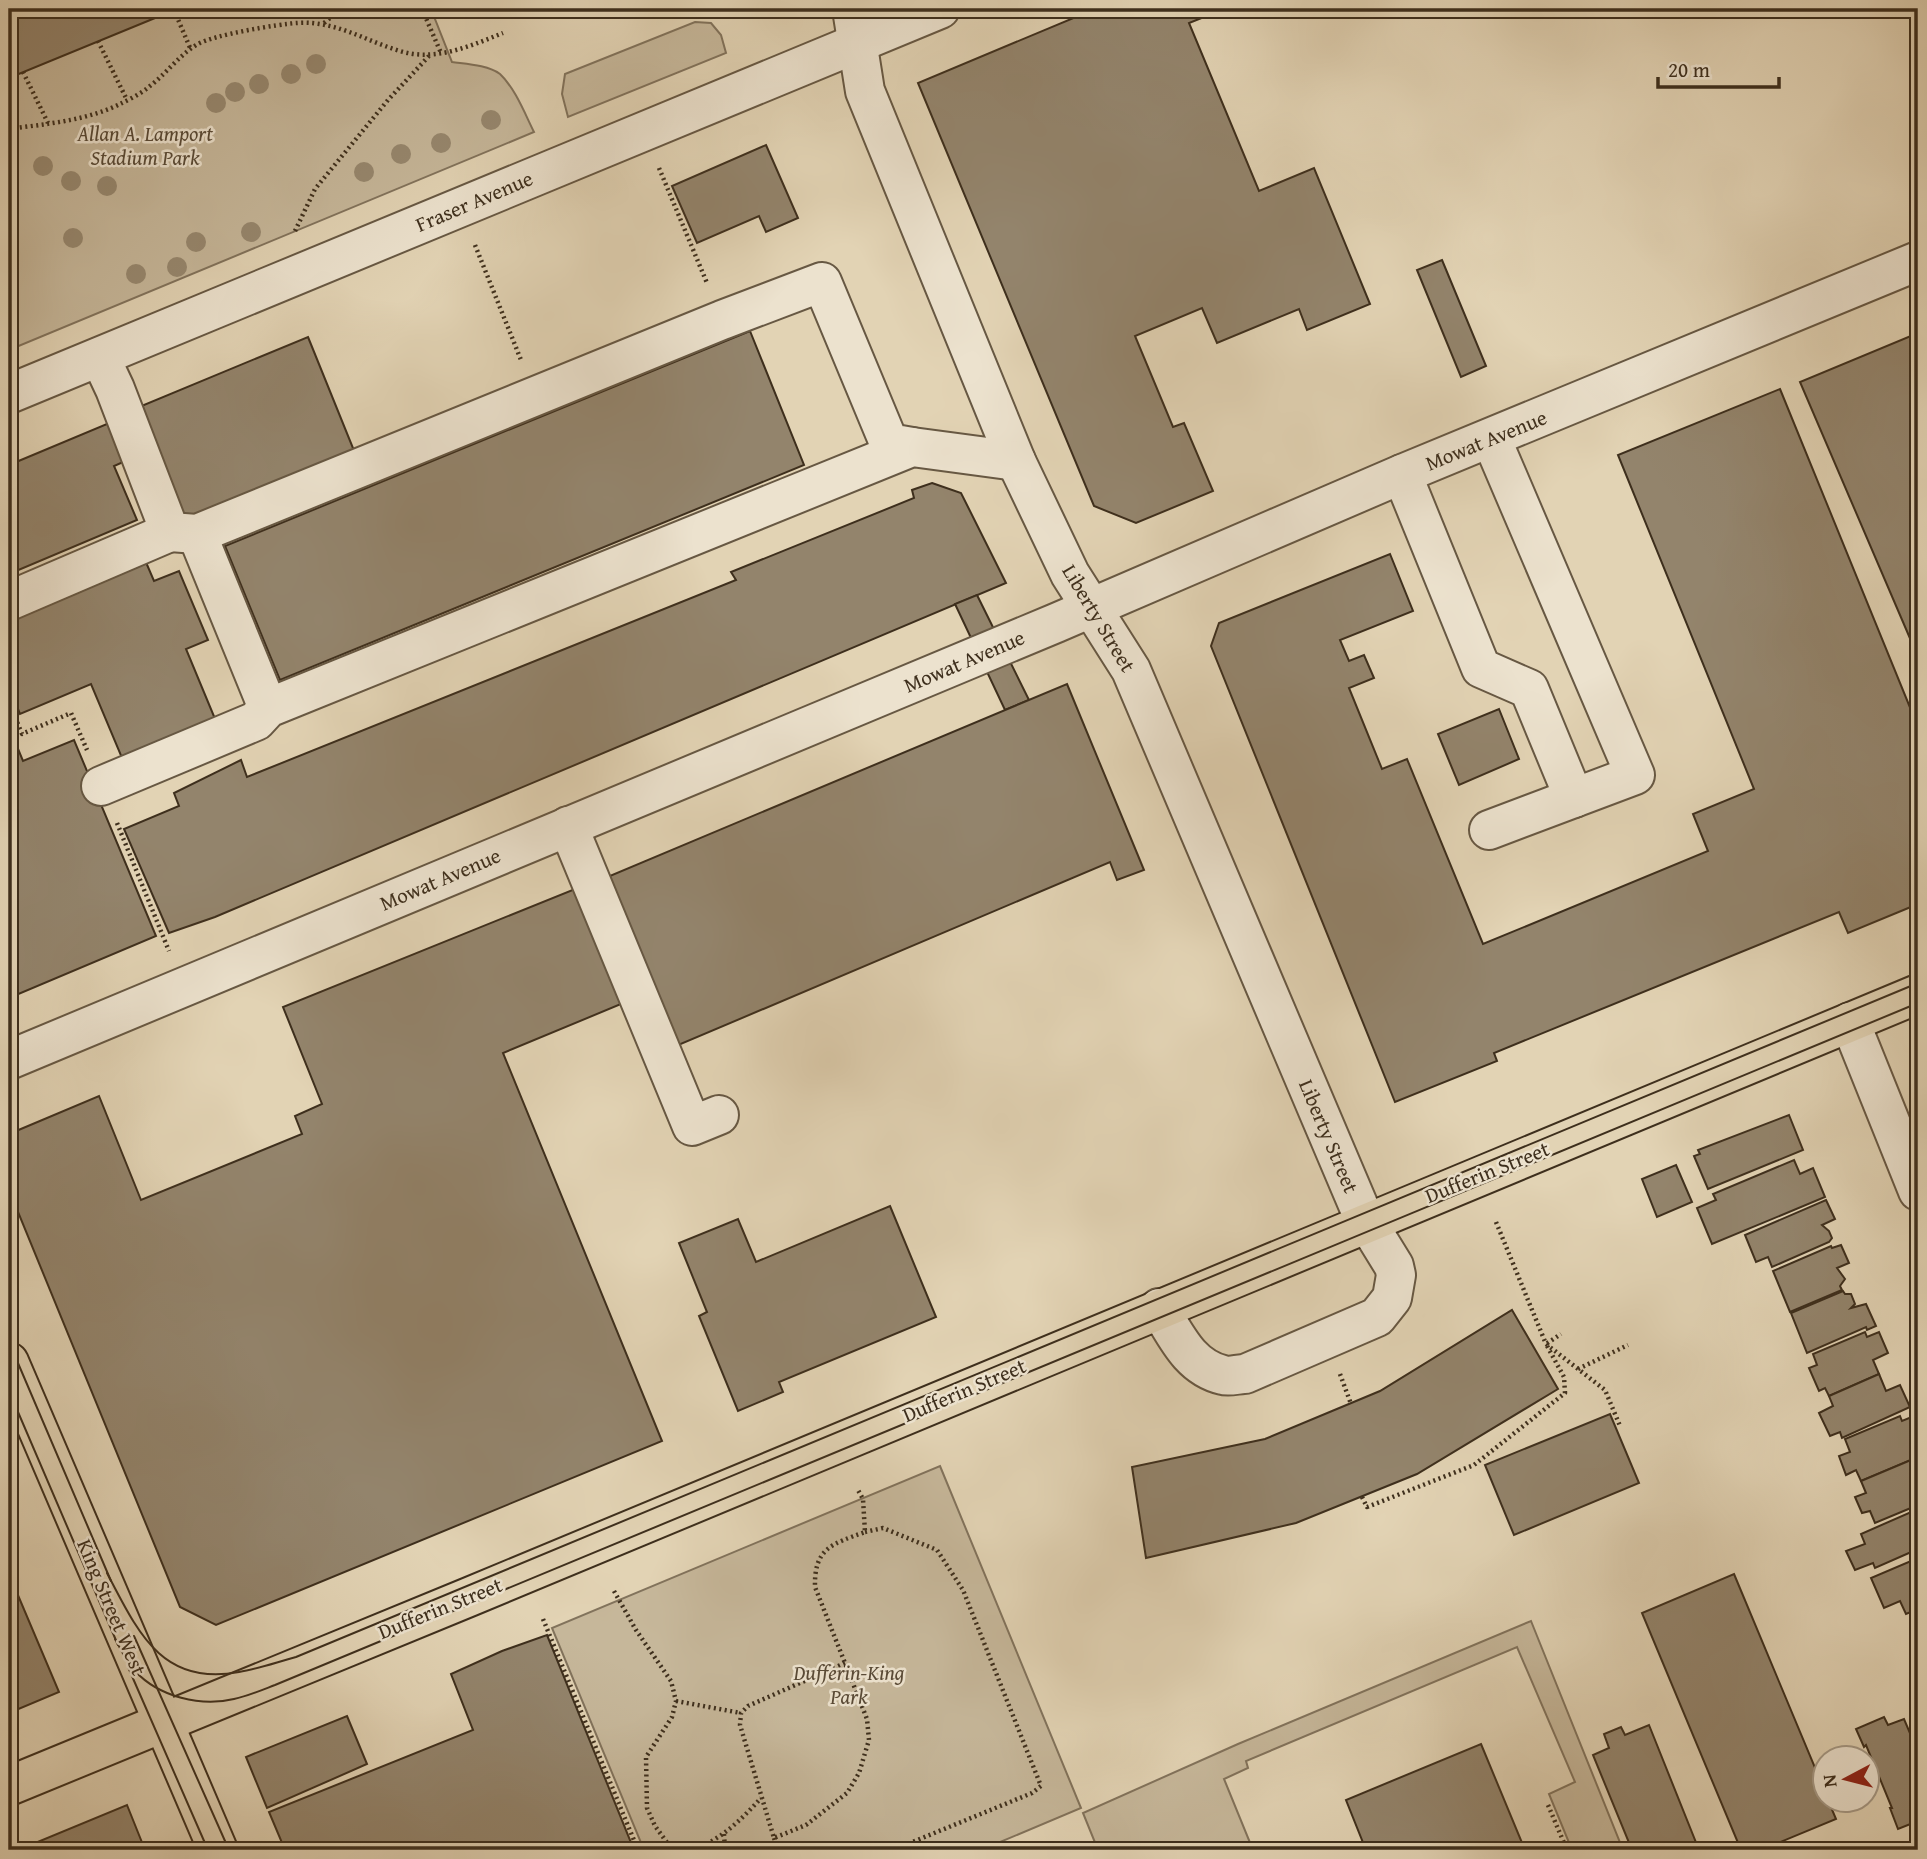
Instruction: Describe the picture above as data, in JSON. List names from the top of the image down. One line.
{"streets":{"main road":["Dufferin Street","King Street West"],"street":["Fraser Avenue","Mowat Avenue","Liberty Street"]},"crossings":[["Fraser Avenue","Liberty Street"],["Mowat Avenue","Liberty Street"],["Liberty Street","Dufferin Street"],["Dufferin Street","King Street West"]],"parks":["Allan A. Lamport Stadium Park","Dufferin-King Park"],"scale_bar":"20 m","north":"left"}
